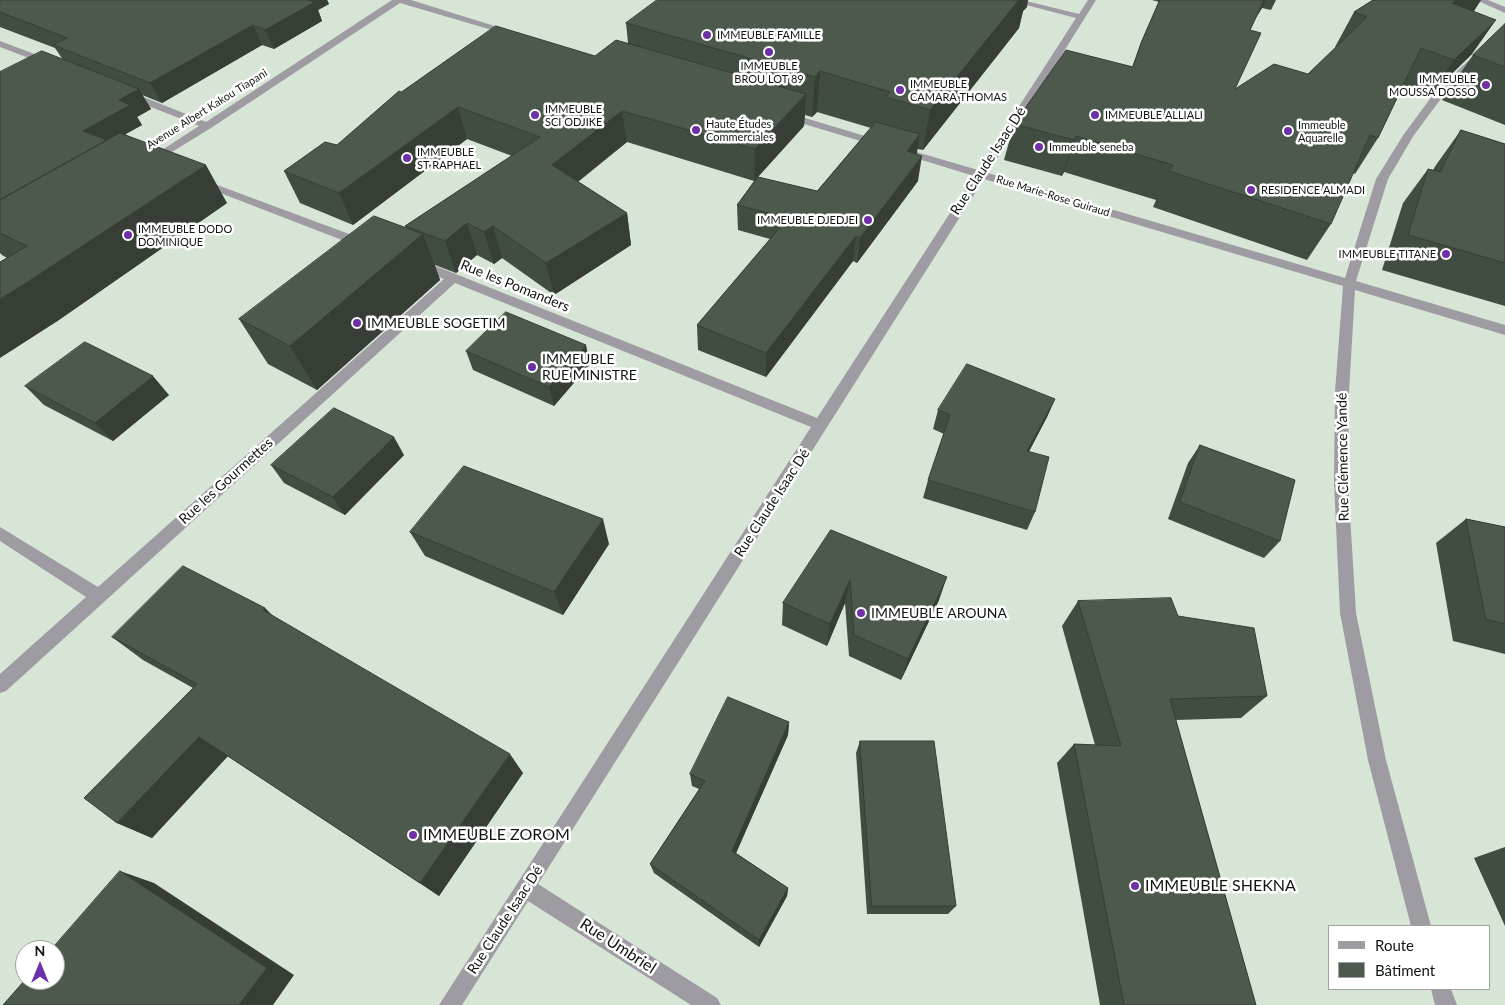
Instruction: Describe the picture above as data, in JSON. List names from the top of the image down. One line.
{"streets":{"street":["Avenue Albert Kakou Tiapani","Rue Claude Isaac Dé","Rue Marie-Rose Guiraud","Rue les Pomanders","Rue Clémence Yandé","Rue les Gourmettes","Rue Umbriel"]},"crossings":[["Rue Claude Isaac Dé","Rue Marie-Rose Guiraud"],["Rue Claude Isaac Dé","Rue les Pomanders"],["Rue Claude Isaac Dé","Rue Umbriel"],["Rue Marie-Rose Guiraud","Rue Clémence Yandé"],["Rue les Pomanders","Rue les Gourmettes"]],"places":["IMMEUBLE FAMILLE","IMMEUBLE BROU LOT 89","IMMEUBLE MOUSSA DOSSO","IMMEUBLE CAMARA THOMAS","IMMEUBLE SCI ODJIKE","IMMEUBLE ALLIALI","Haute Études Commerciales","Immeuble Aquarelle","Immeuble seneba","IMMEUBLE ST RAPHAEL","RESIDENCE ALMADI","IMMEUBLE DJEDJEI","IMMEUBLE DODO DOMINIQUE","IMMEUBLE TITANE","IMMEUBLE SOGETIM","IMMEUBLE RUE MINISTRE","IMMEUBLE AROUNA","IMMEUBLE ZOROM","IMMEUBLE SHEKNA"],"legend":["Route","Bâtiment"],"north":"top"}
